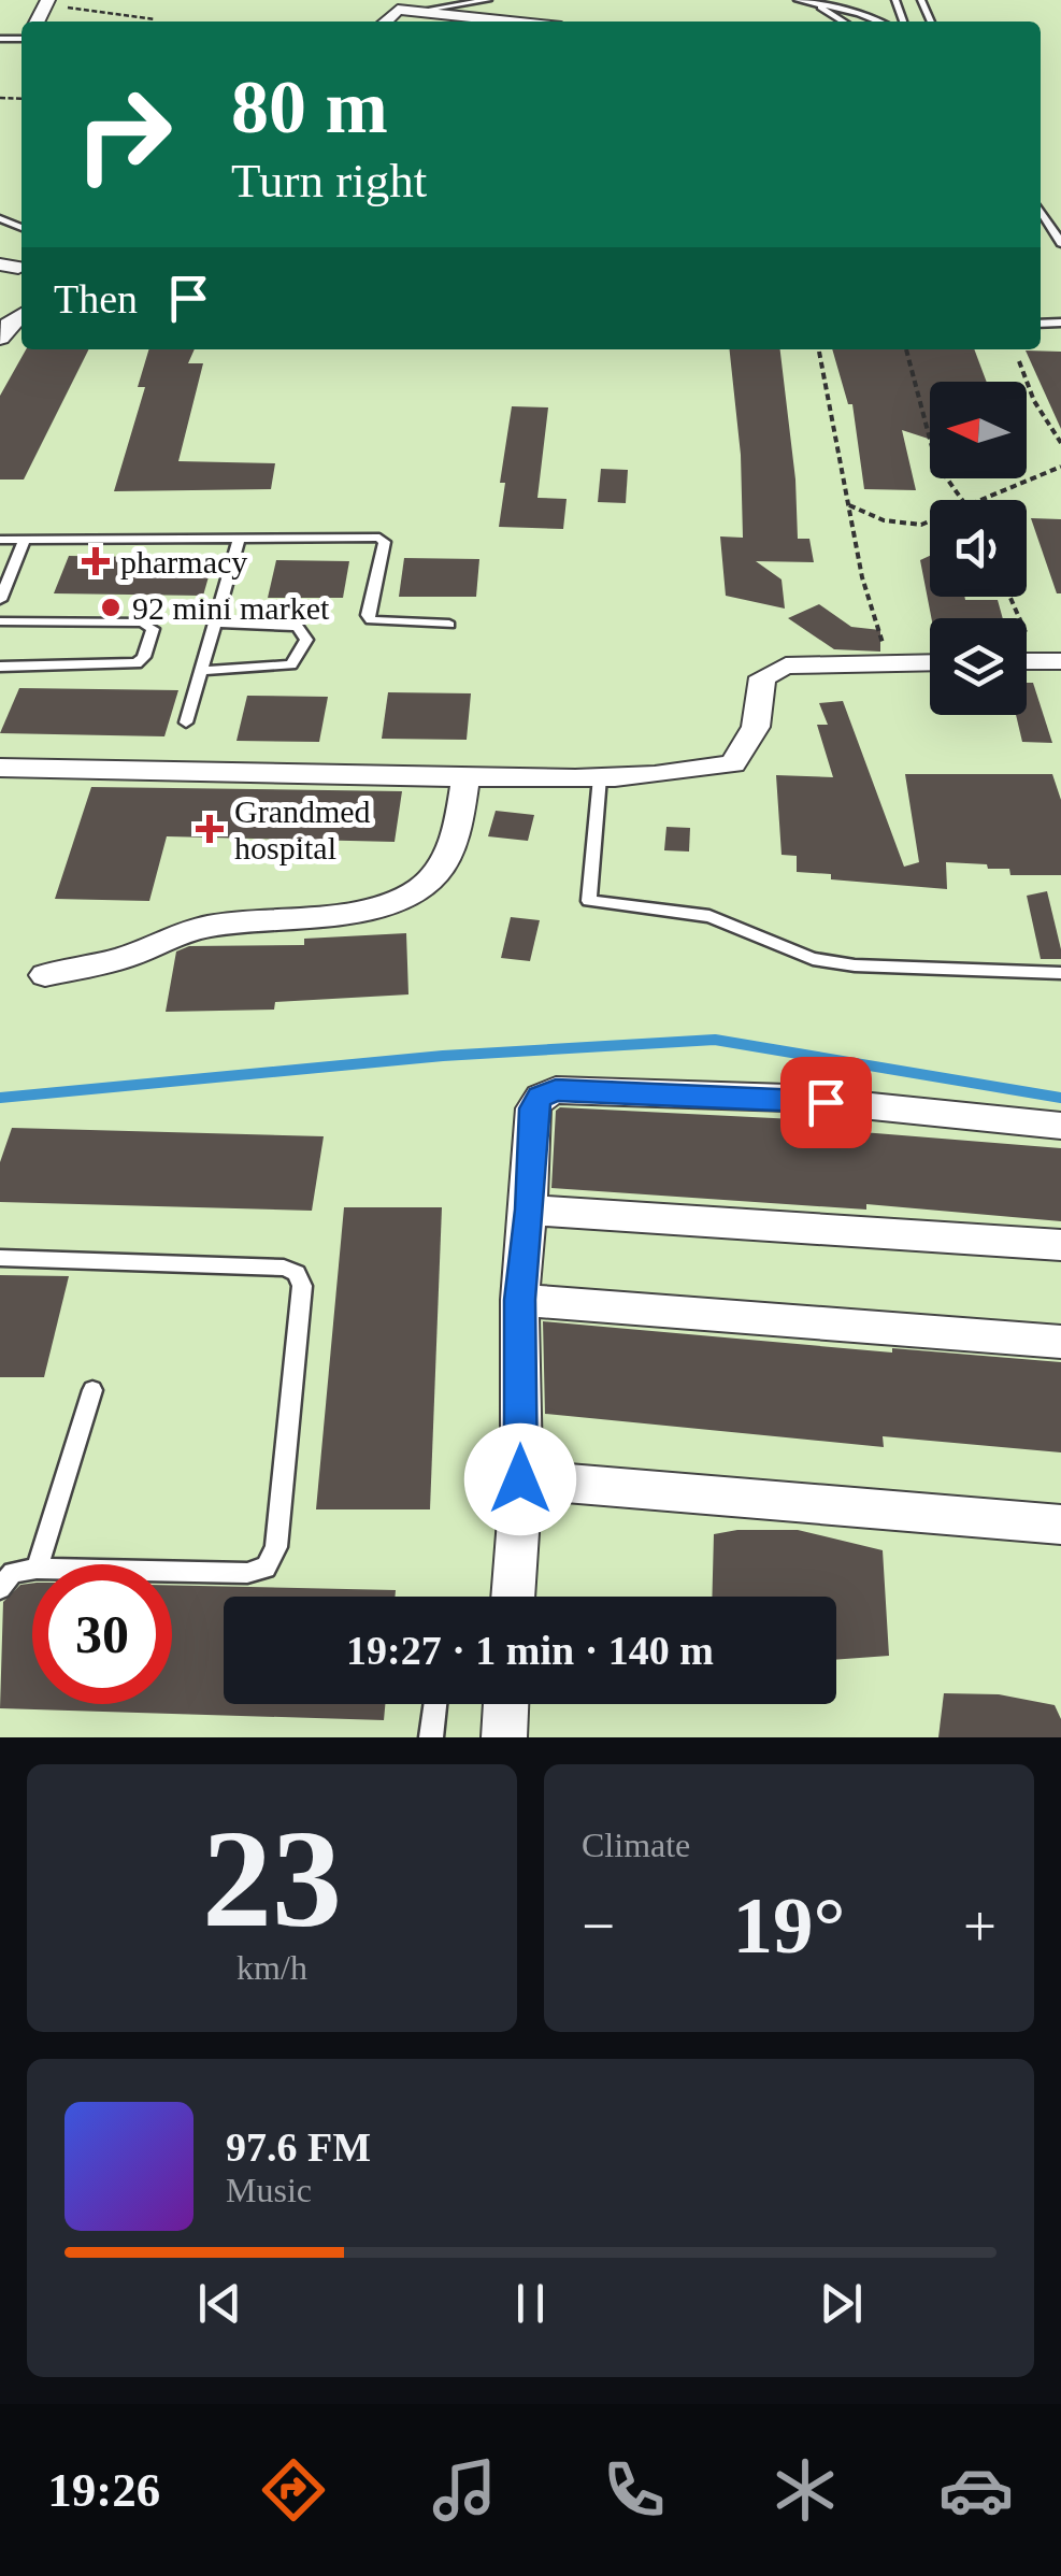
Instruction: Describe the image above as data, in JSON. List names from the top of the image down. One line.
{"places":{"health":["pharmacy","Grandmed hospital"],"other":["92 mini market"]},"north":"left","page":{"turn":["80 m","Turn right"],"then":"Then","limit":"30","trip":"19:27 · 1 min · 140 m","tile":[["23","km/h"],"Climate"],"heat":["−","19°","+"],"song":["97.6 FM","Music"],"tabs":"19:26"}}
